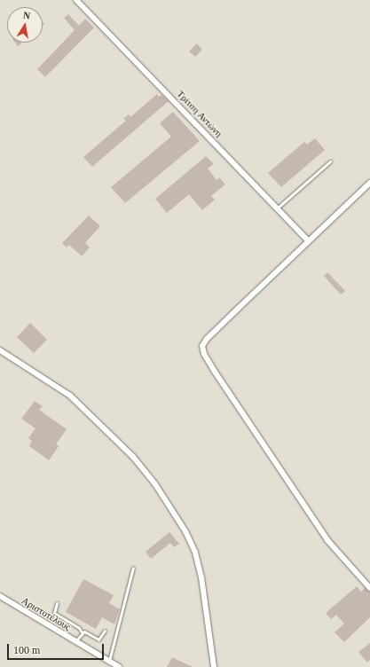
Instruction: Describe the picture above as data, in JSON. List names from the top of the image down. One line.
{"streets":{"street":["Τρίτση Αντώνη","Αριστοτέλους"]},"scale_bar":"100 m","north":"top"}
